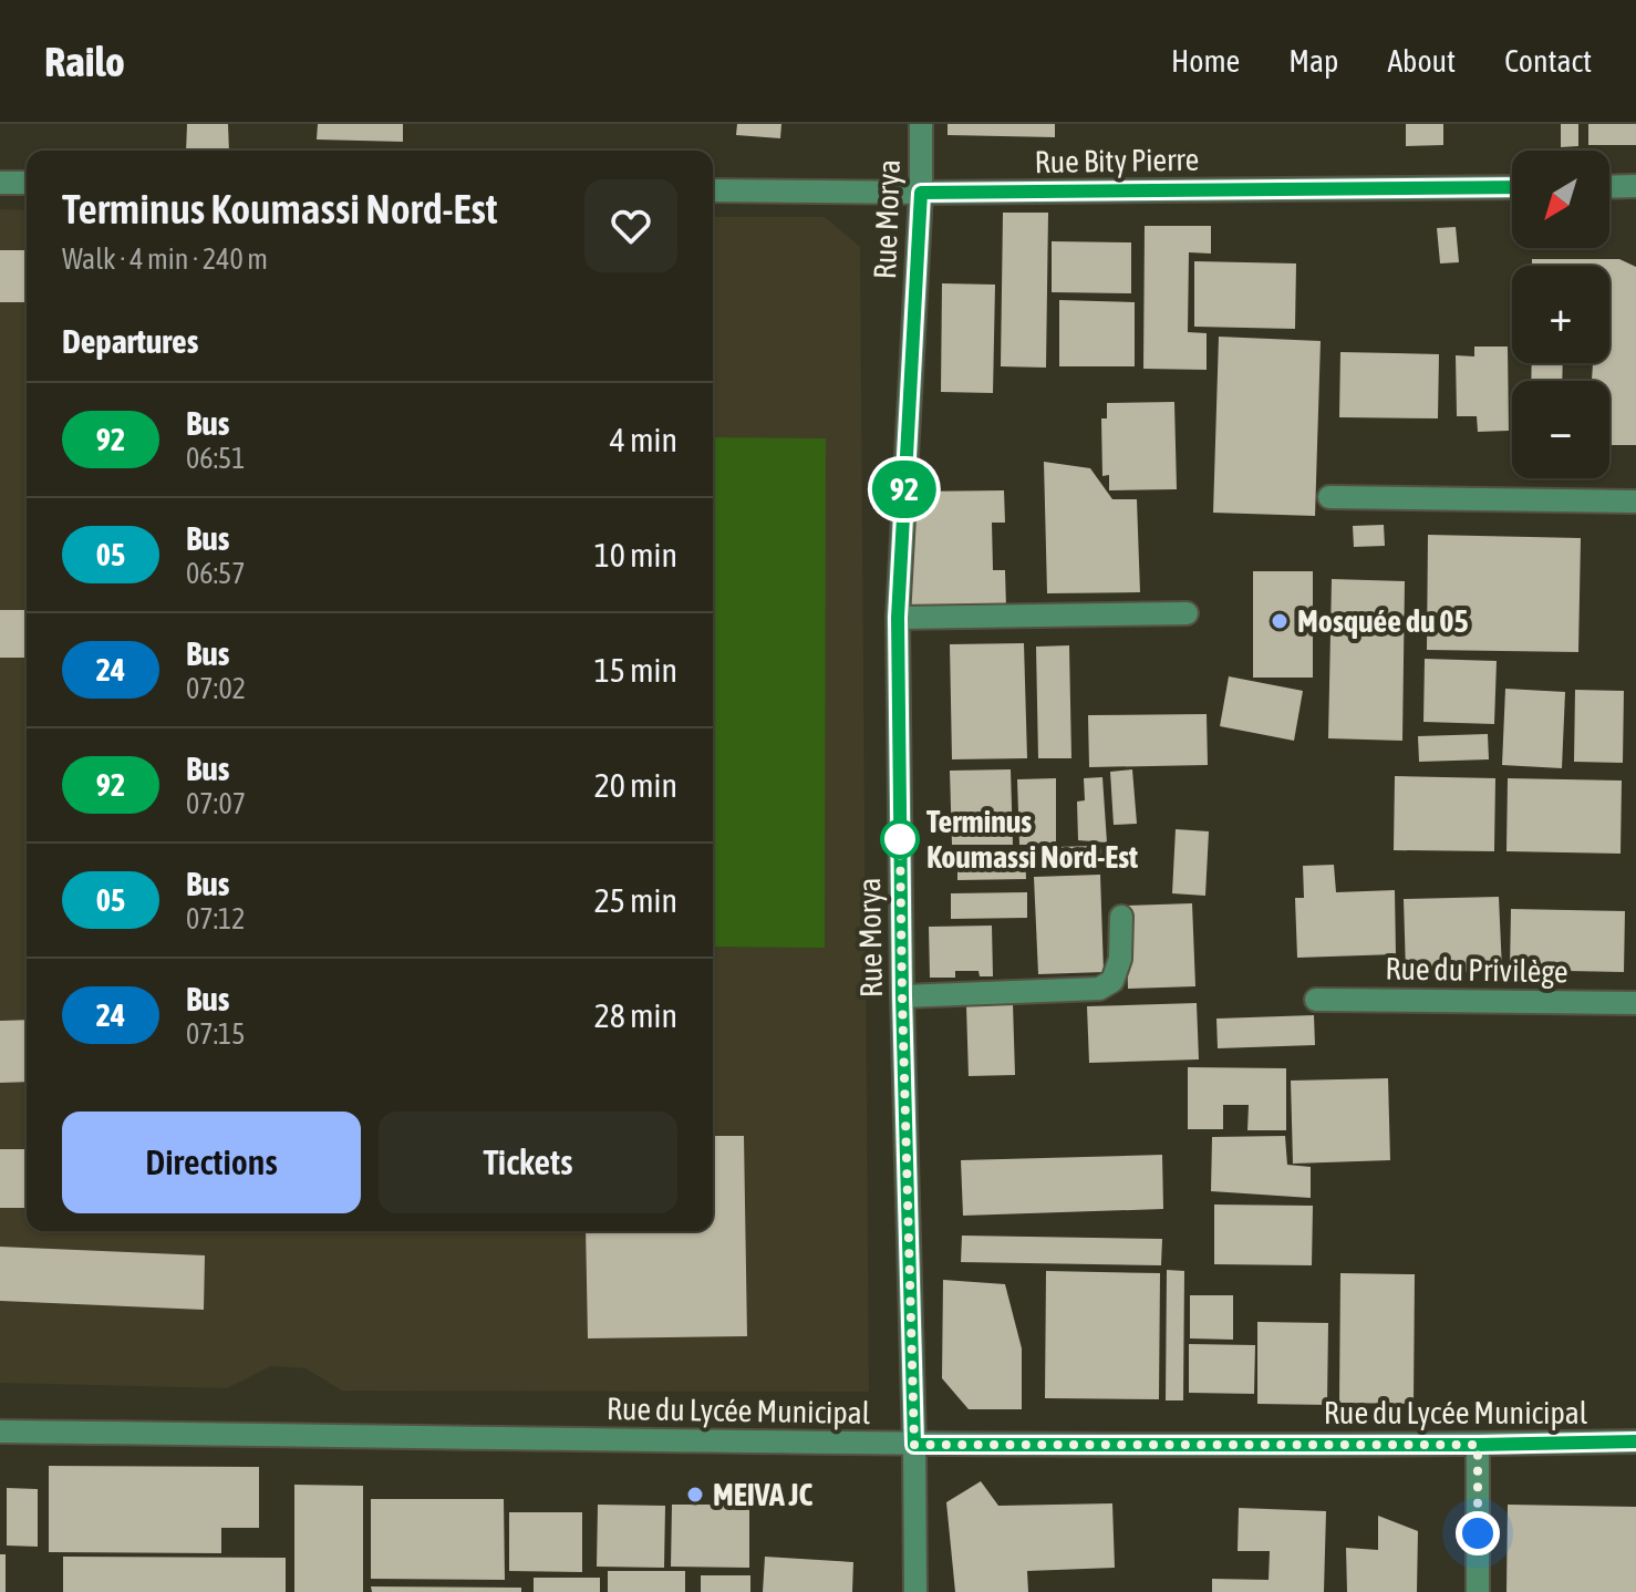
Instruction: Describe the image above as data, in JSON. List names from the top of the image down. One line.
{"streets":{"street":["Rue Bity Pierre","Rue Morya","Rue du Privilège","Rue du Lycée Municipal"]},"crossings":[["Rue Bity Pierre","Rue Morya"],["Rue Morya","Rue du Lycée Municipal"]],"places":["Mosquée du 05","Terminus Koumassi Nord-Est","MEIVA JC"],"lines":["bus line 92"],"north":"bottom left","page":{"header":"Railo","nav":["Home","Map","About","Contact"],"on_map":"92","map_buttons":["+","−"],"heading":[["Terminus Koumassi Nord-Est","Walk · 4 min · 240 m"],"Departures"],"list":[{"mark":"92","name":"Bus","note":"06:51","value":"4 min"},{"mark":"05","name":"Bus","note":"06:57","value":"10 min"},{"mark":"24","name":"Bus","note":"07:02","value":"15 min"},{"mark":"92","name":"Bus","note":"07:07","value":"20 min"},{"mark":"05","name":"Bus","note":"07:12","value":"25 min"},{"mark":"24","name":"Bus","note":"07:15","value":"28 min"}],"buttons":["Directions","Tickets"]}}
